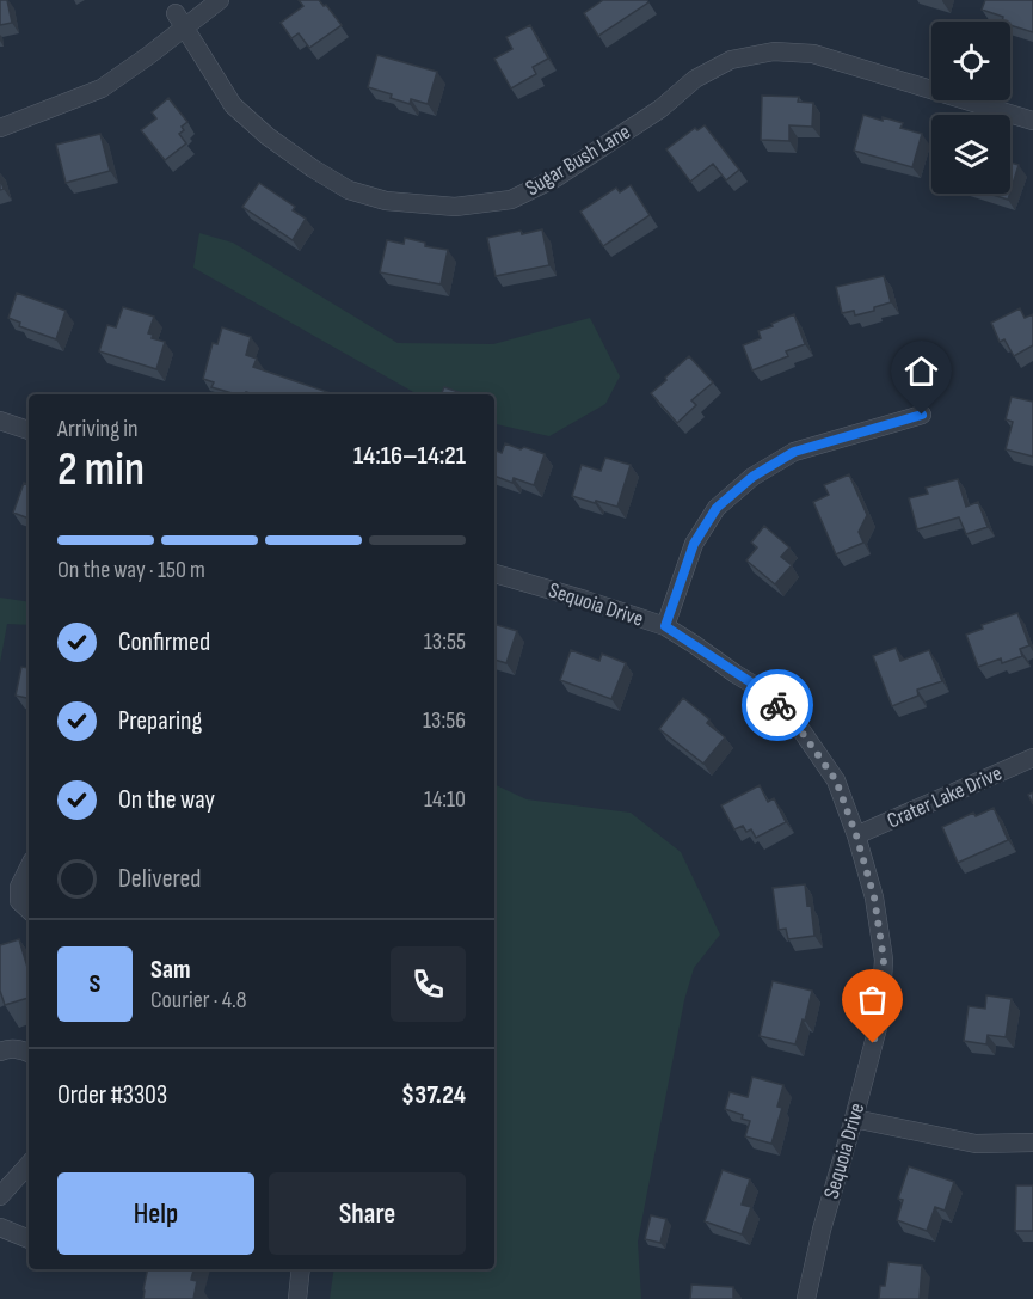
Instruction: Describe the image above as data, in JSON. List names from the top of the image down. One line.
{"streets":{"street":["Sugar Bush Lane","Sequoia Drive","Crater Lake Drive"]},"crossings":[["Sequoia Drive","Crater Lake Drive"]],"page":{"heading":["2 min","Arriving in","14:16–14:21"],"panel":["Sam","Courier · 4.8","Order #3303","$37.24"],"bar":"On the way · 150 m","list":[["Confirmed","13:55"],["Preparing","13:56"],["On the way","14:10"],"Delivered"],"round":"S","buttons":["Help","Share"]}}
